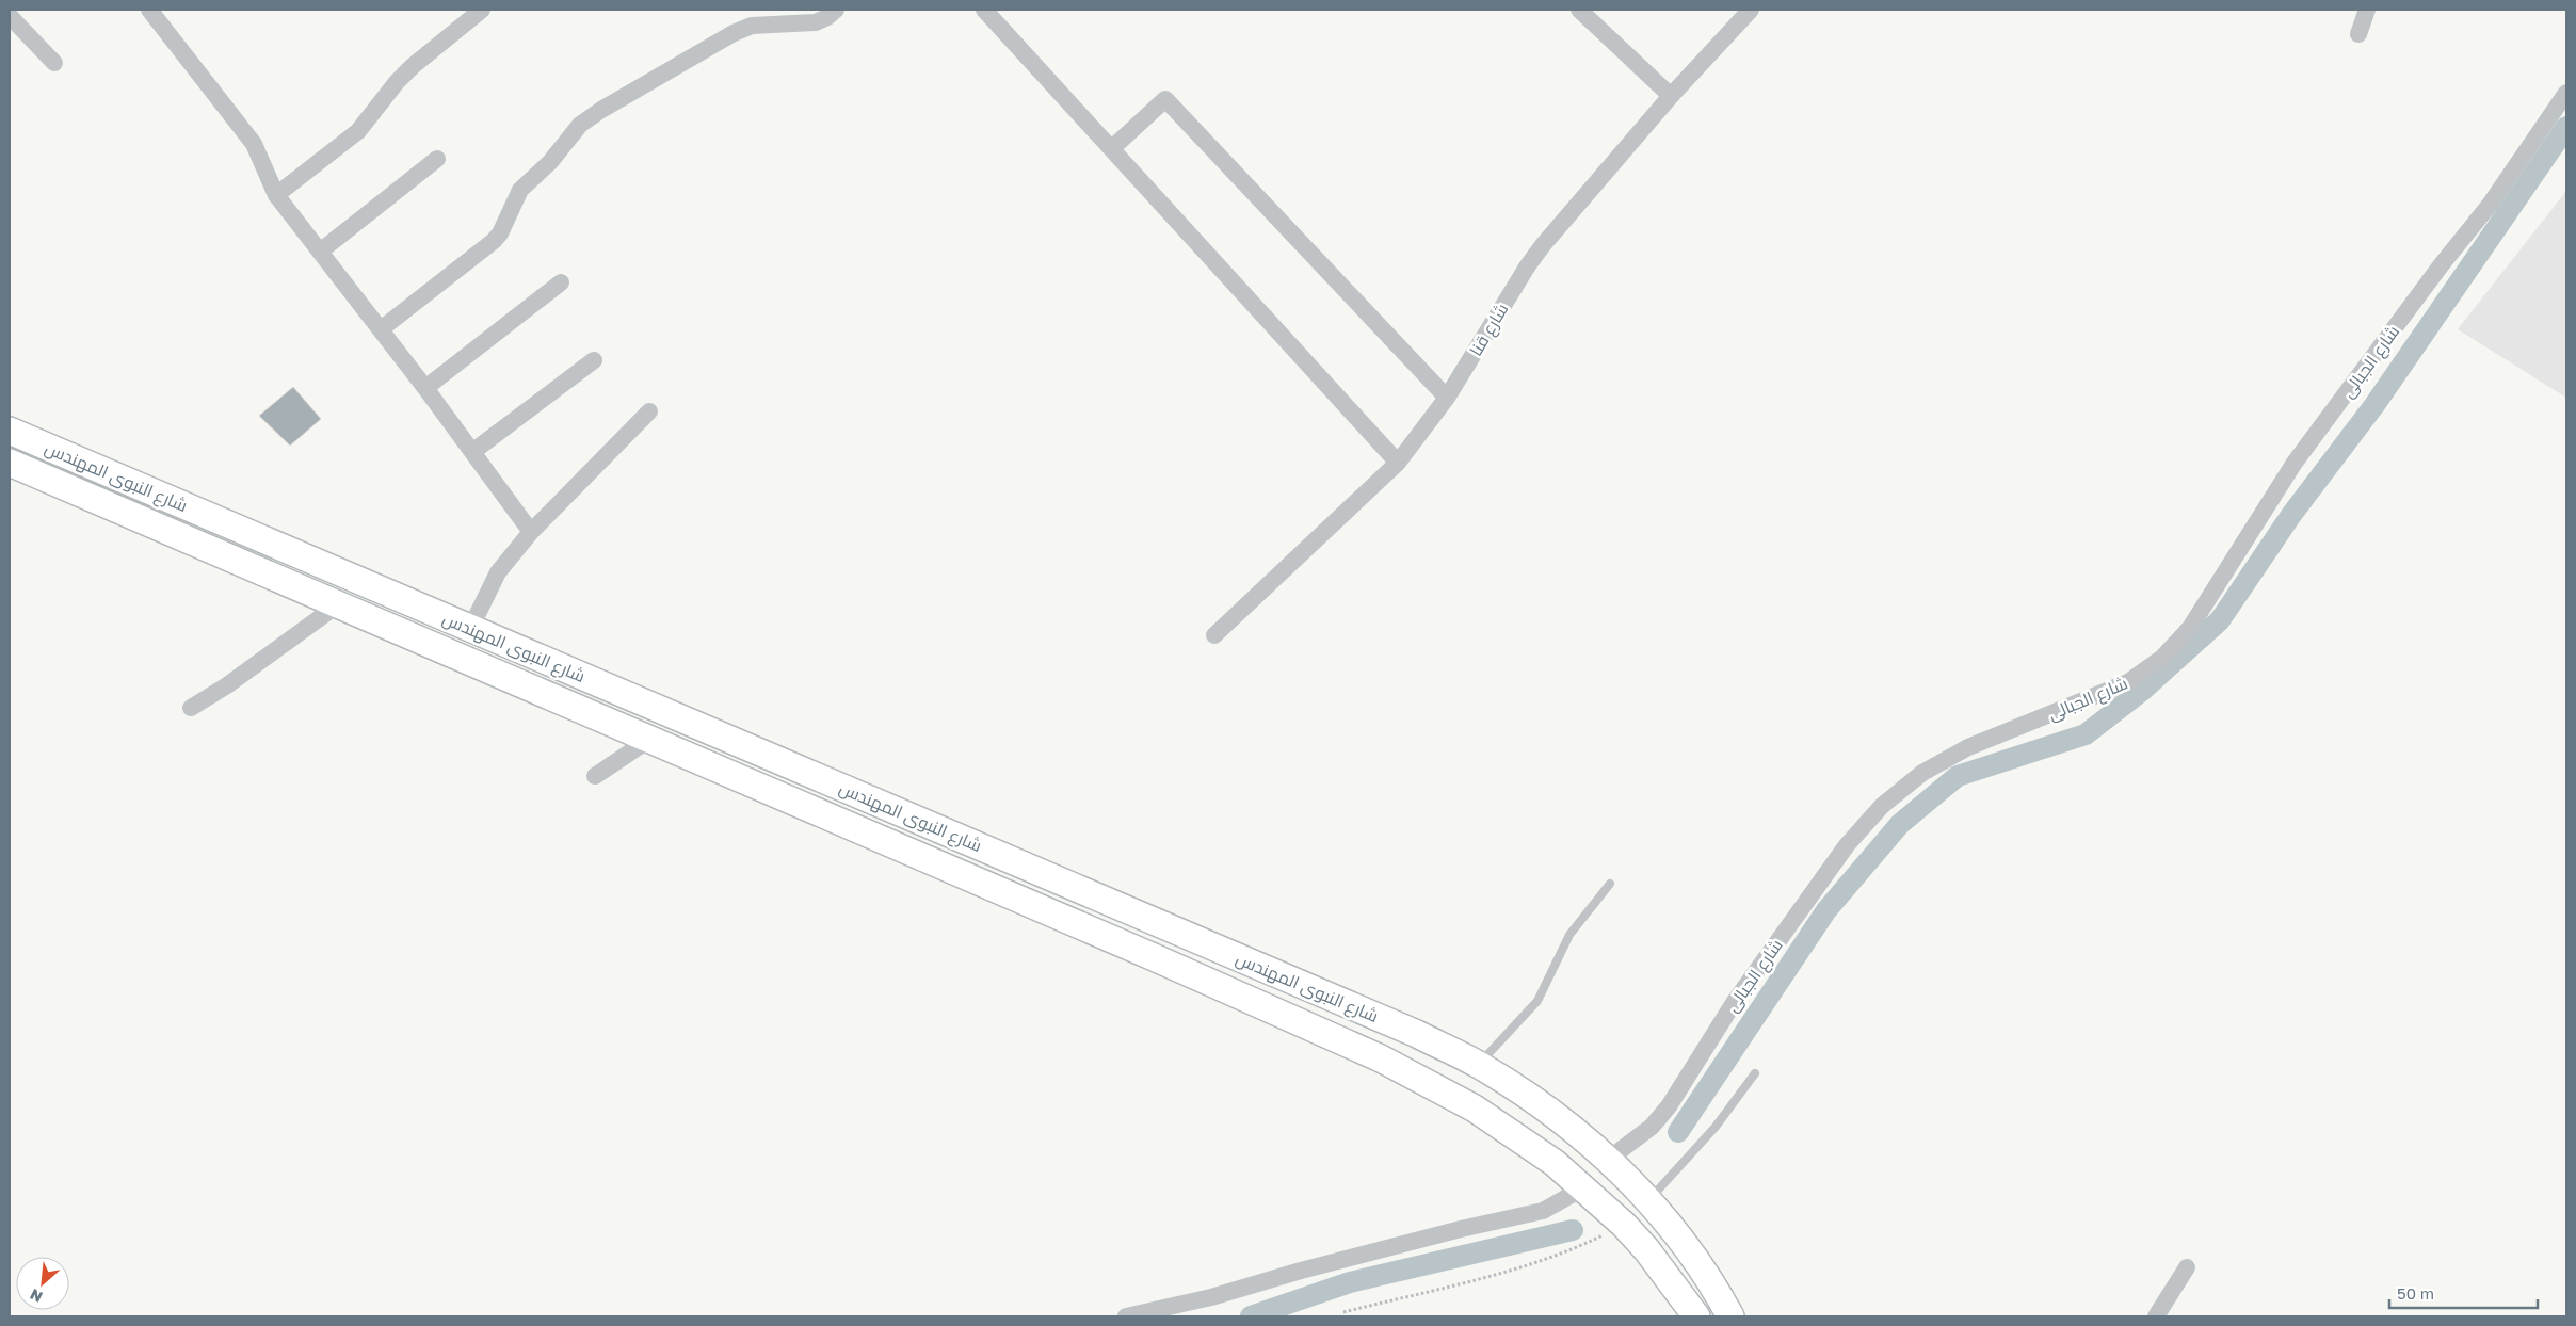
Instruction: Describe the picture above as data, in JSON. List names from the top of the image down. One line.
{"streets":{"main road":["شارع النبوى المهندس"],"street":["شارع قنا","شارع الجبالى"]},"crossings":[["شارع الجبالى","شارع النبوى المهندس"]],"scale_bar":"50 m","north":"bottom left"}
